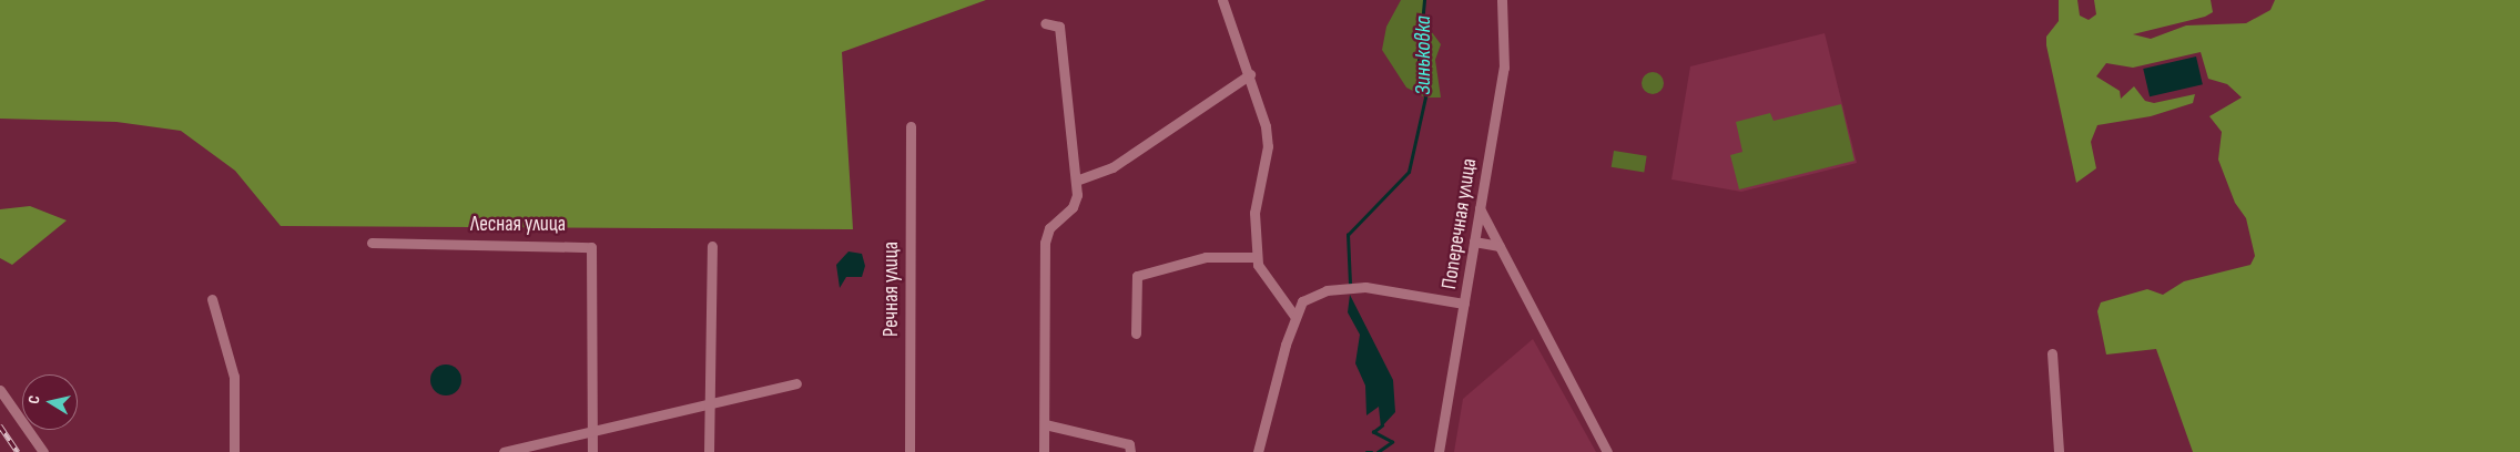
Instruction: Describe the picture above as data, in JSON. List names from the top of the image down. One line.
{"streets":{"street":["Поперечная улица","Лесная улица","Речная улица"]},"water":["Зиньковка"],"north":"left"}
